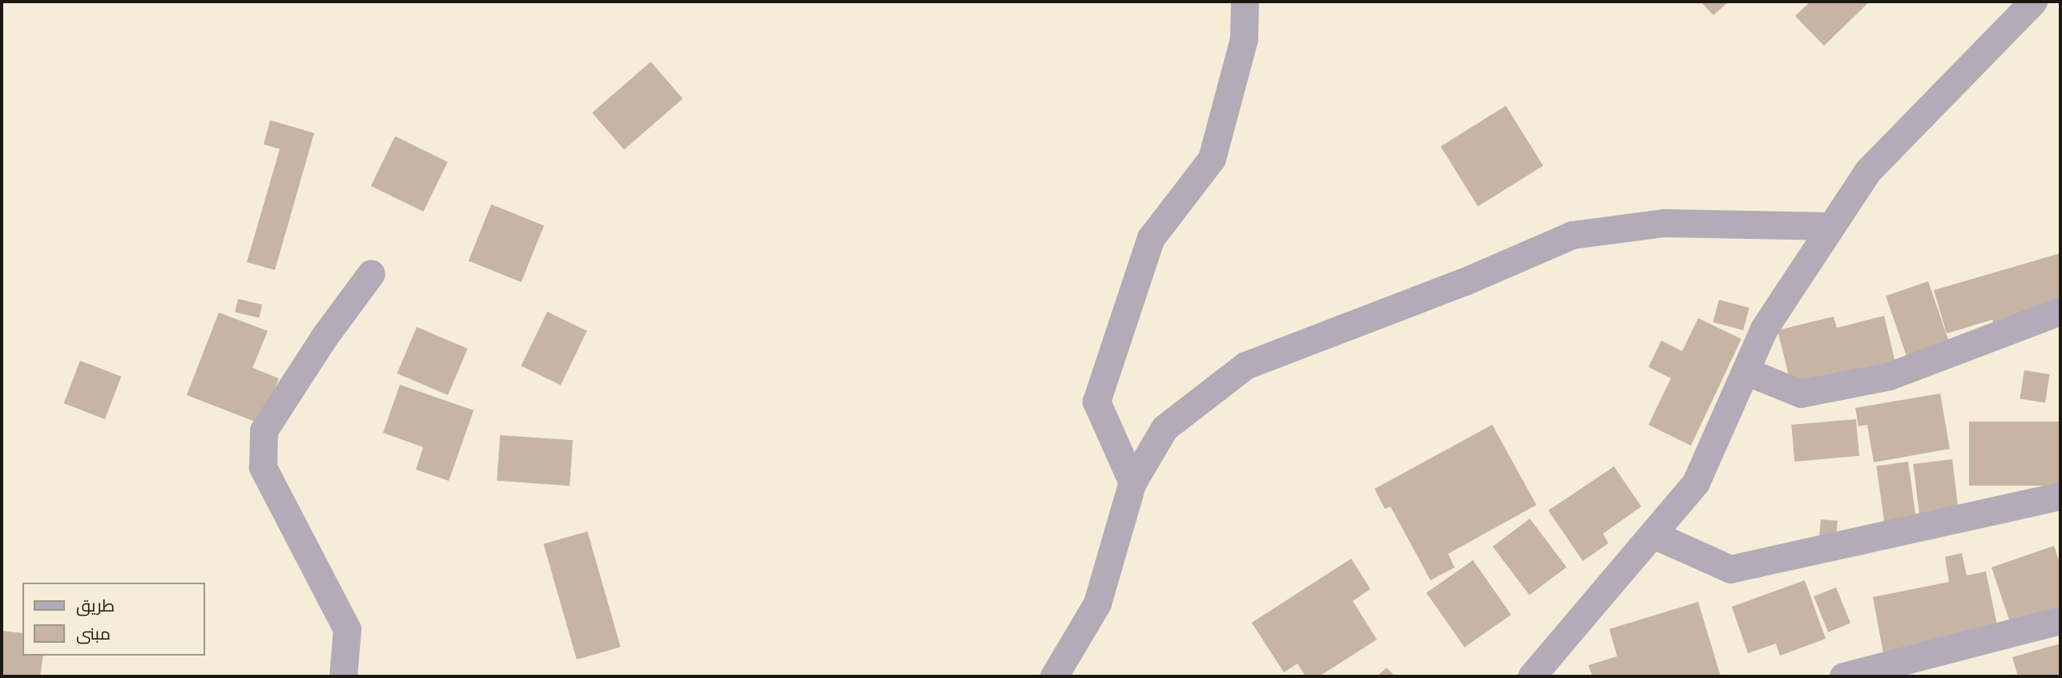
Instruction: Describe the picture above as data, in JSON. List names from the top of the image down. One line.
{"legend":["طريق","مبنى"]}
